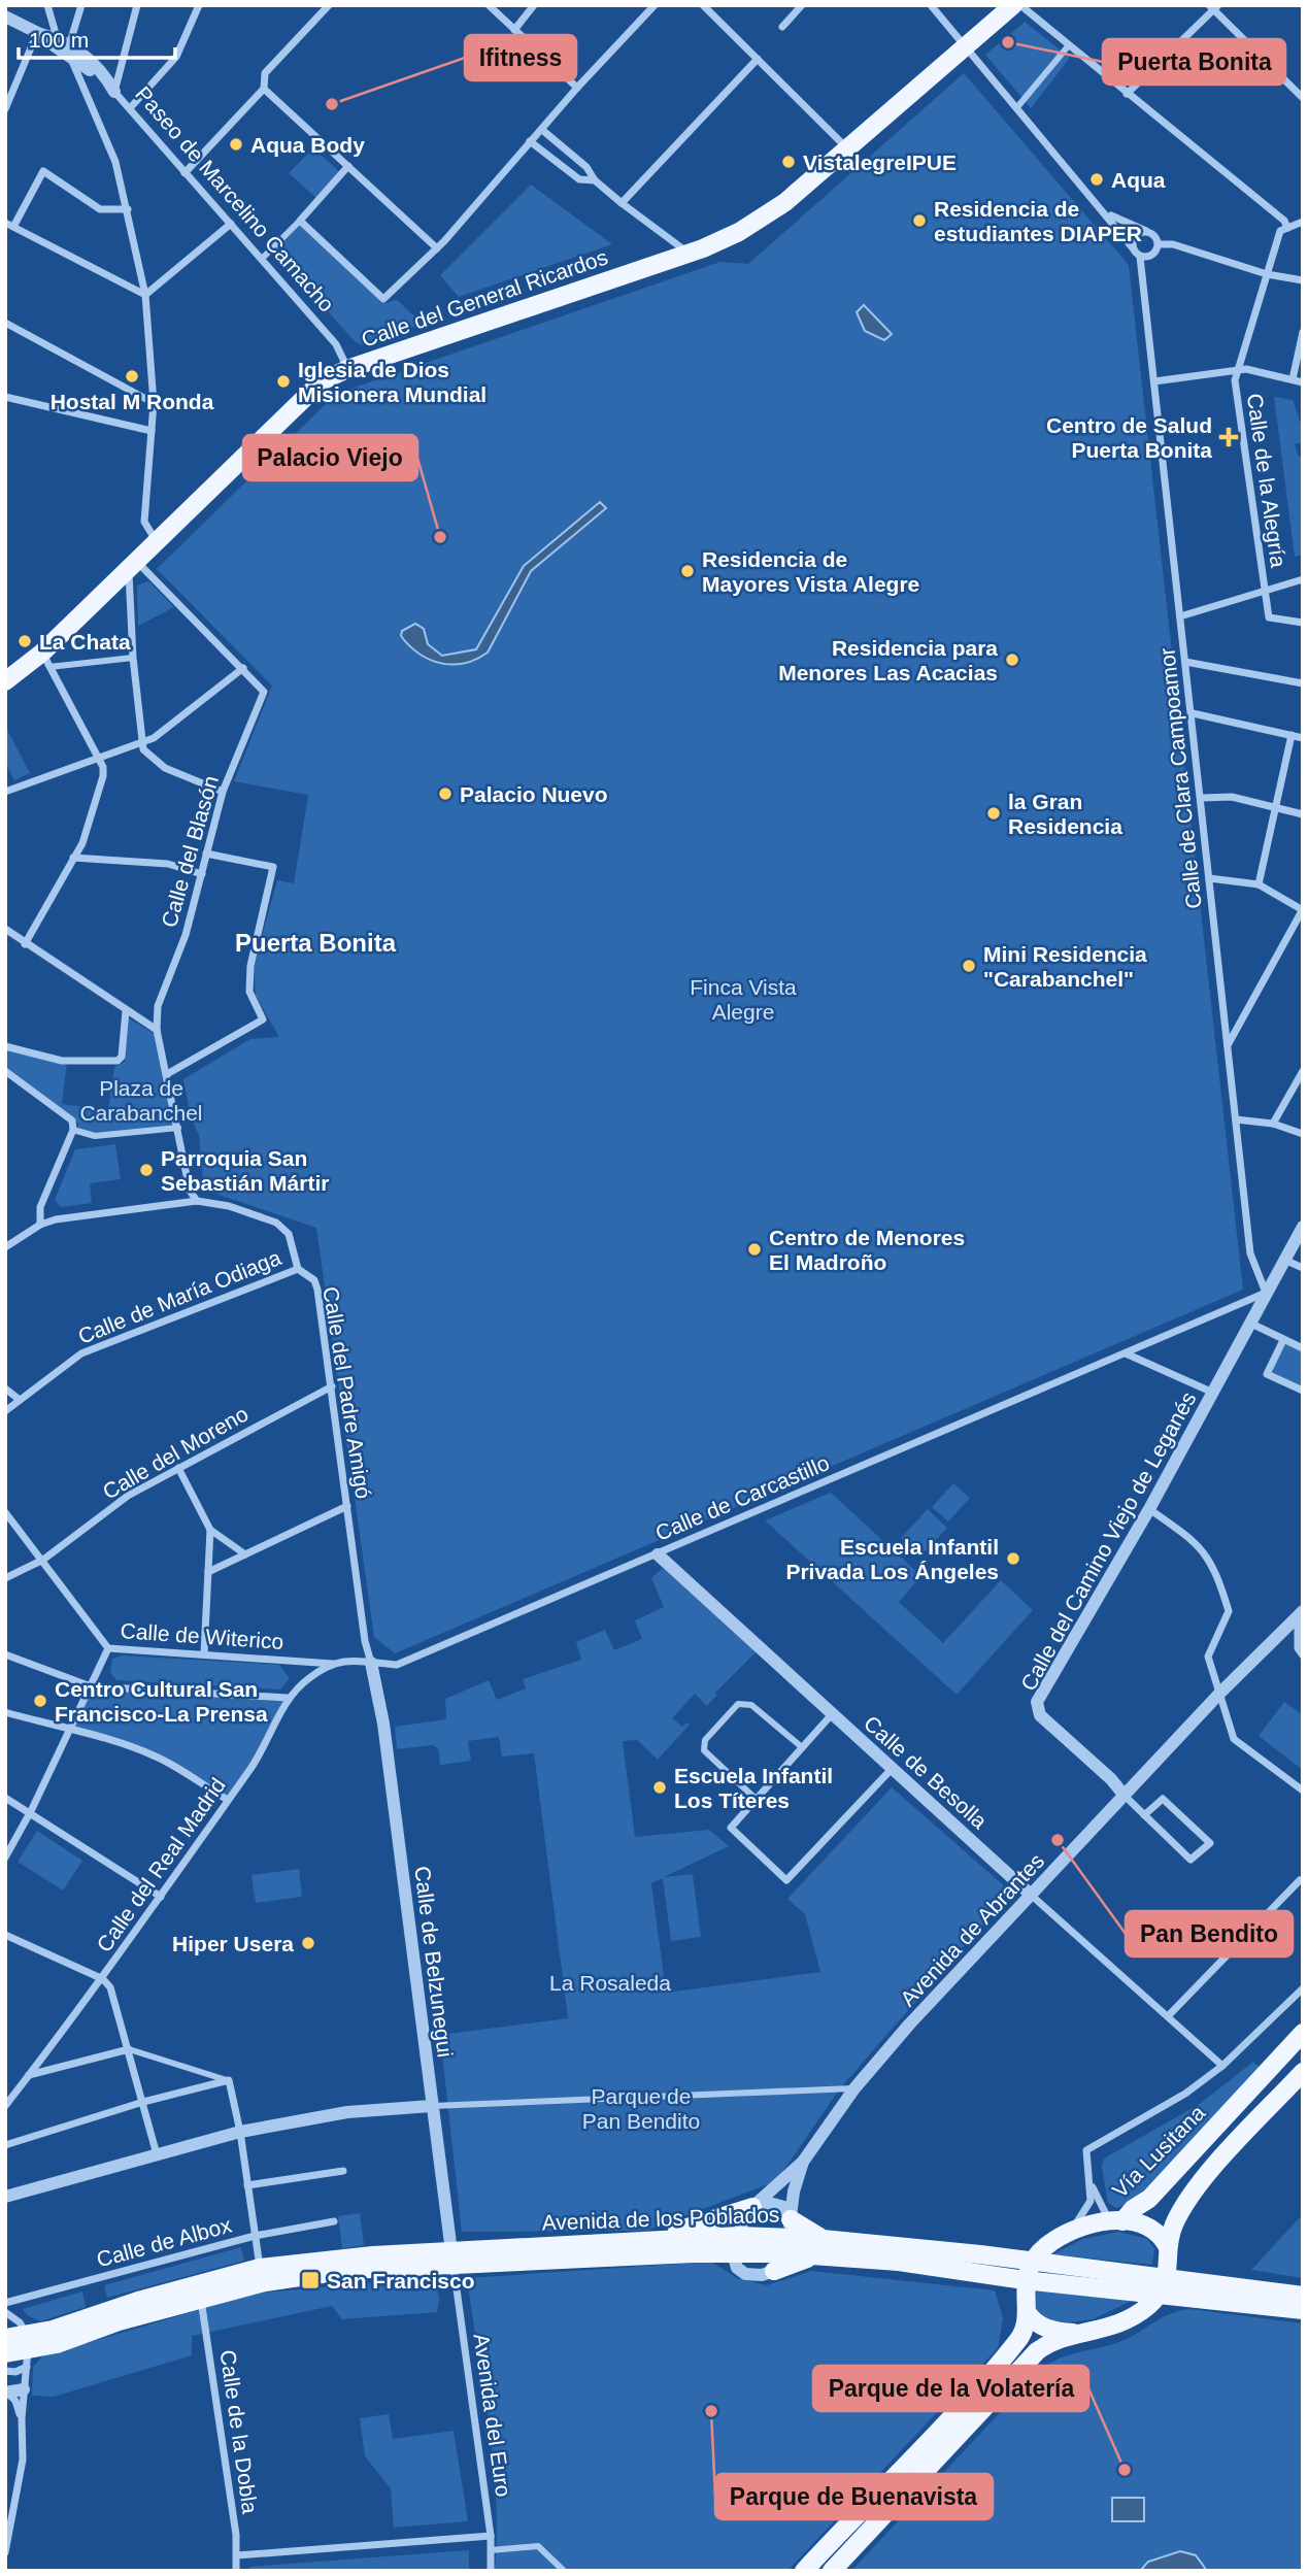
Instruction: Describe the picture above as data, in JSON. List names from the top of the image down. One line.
{"streets":{"main road":["Calle del General Ricardos","Vía Lusitana","Avenida de los Poblados"],"street":["Paseo de Marcelino Camacho","Calle de la Alegría","Calle de Clara Campoamor","Calle del Blasón","Calle de María Odiaga","Calle del Padre Amigó","Calle del Moreno","Calle de Carcastillo","Calle del Camino Viejo de Leganés","Calle de Witerico","Calle de Besolla","Calle del Real Madrid","Avenida de Abrantes","Calle de Belzunegui","Calle de Albox","Avenida del Euro","Calle de la Dobla"]},"crossings":[["Paseo de Marcelino Camacho","Calle del General Ricardos"],["Calle del General Ricardos","Calle del Blasón"],["Calle de Clara Campoamor","Calle de Carcastillo"],["Calle de Clara Campoamor","Calle del Camino Viejo de Leganés"],["Calle de María Odiaga","Calle del Padre Amigó"],["Calle del Padre Amigó","Calle del Moreno"],["Calle del Padre Amigó","Calle de Carcastillo"],["Calle del Padre Amigó","Calle de Belzunegui"],["Calle del Moreno","Calle de Witerico"],["Calle de Carcastillo","Calle del Camino Viejo de Leganés"],["Calle de Carcastillo","Calle de Besolla"],["Calle de Carcastillo","Calle del Real Madrid"],["Calle de Carcastillo","Calle de Belzunegui"],["Calle del Camino Viejo de Leganés","Avenida de Abrantes"],["Calle de Witerico","Calle del Real Madrid"],["Calle de Besolla","Avenida de Abrantes"],["Avenida de Abrantes","Avenida de los Poblados"],["Calle de Belzunegui","Avenida de los Poblados"],["Calle de Belzunegui","Avenida del Euro"],["Avenida de los Poblados","Avenida del Euro"],["Avenida de los Poblados","Calle de la Dobla"]],"districts":["Puerta Bonita"],"parks":["Finca Vista Alegre","Plaza de Carabanchel","La Rosaleda","Parque de Pan Bendito"],"places":{"other":["Puerta Bonita","Ifitness","Aqua Body","VistalegreIPUE","Aqua","Residencia de estudiantes DIAPER","Hostal M Ronda","Iglesia de Dios Misionera Mundial","Palacio Viejo","Residencia de Mayores Vista Alegre","La Chata","Residencia para Menores Las Acacias","Palacio Nuevo","la Gran Residencia","Mini Residencia \"Carabanchel\"","Parroquia San Sebastián Mártir","Centro de Menores El Madroño","Escuela Infantil Privada Los Ángeles","Centro Cultural San Francisco-La Prensa","Escuela Infantil Los Títeres","Pan Bendito","Hiper Usera","Parque de Buenavista","Parque de la Volatería"],"health":["Centro de Salud Puerta Bonita"],"transit":["San Francisco"]},"scale_bar":"100 m"}
